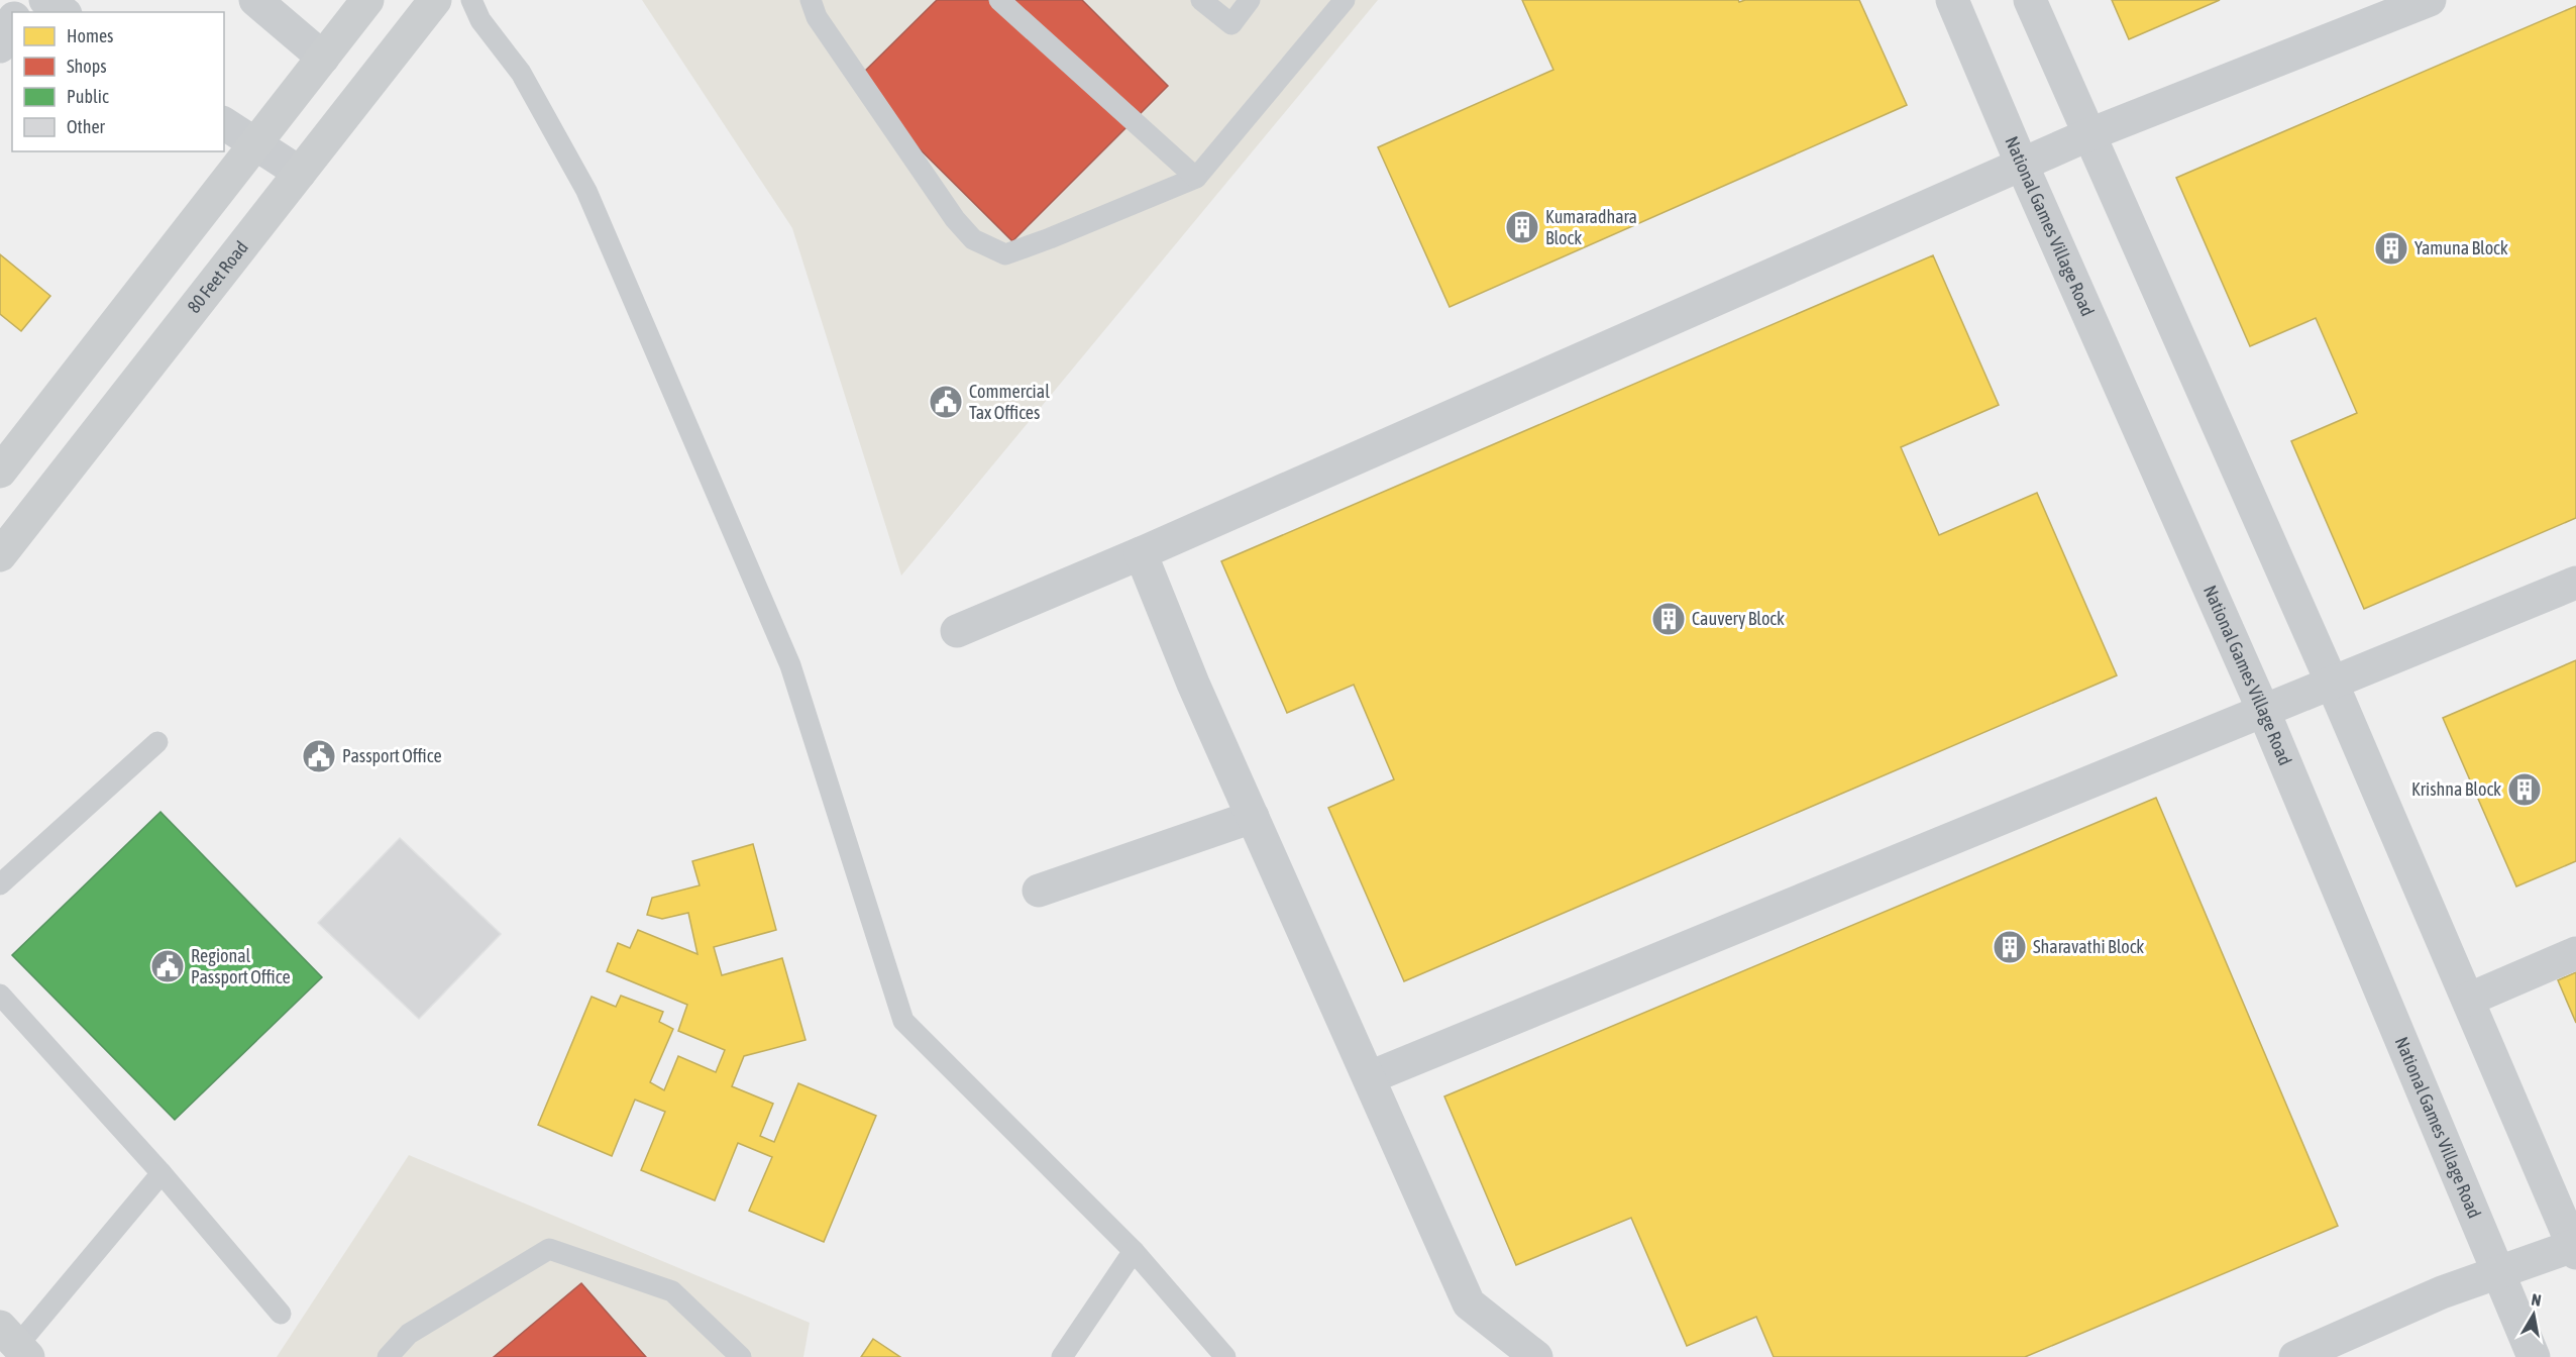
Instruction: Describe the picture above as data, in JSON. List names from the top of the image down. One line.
{"streets":{"main road":["80 Feet Road"],"street":["National Games Village Road"]},"places":{"building":["Kumaradhara Block","Yamuna Block","Cauvery Block","Krishna Block","Sharavathi Block"],"public building":["Commercial Tax Offices","Passport Office","Regional Passport Office"]},"legend":["Homes","Shops","Public","Other"],"north":"top"}
